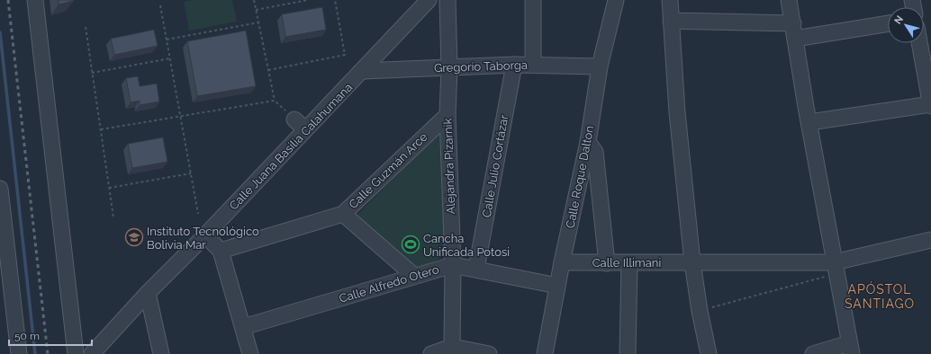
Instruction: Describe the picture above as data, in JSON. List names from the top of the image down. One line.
{"streets":{"street":["Gregorio Taborga","Calle Juana Basilia Calahumana","Alejandra Pizarnik","Calle Julio Cortázar","Calle Guzmán Arce","Calle Roque Dalton","Calle Illimani","Calle Alfredo Otero"]},"crossings":[["Gregorio Taborga","Calle Juana Basilia Calahumana"],["Gregorio Taborga","Alejandra Pizarnik"],["Gregorio Taborga","Calle Julio Cortázar"],["Gregorio Taborga","Calle Roque Dalton"],["Alejandra Pizarnik","Calle Guzmán Arce"],["Alejandra Pizarnik","Calle Alfredo Otero"],["Calle Julio Cortázar","Calle Alfredo Otero"],["Calle Roque Dalton","Calle Illimani"],["Calle Roque Dalton","Calle Alfredo Otero"]],"districts":["APÓSTOL SANTIAGO"],"places":{"school or university":["Instituto Tecnológico Bolivia Mar"],"sports":["Cancha Unificada Potosi"]},"scale_bar":"50 m","north":"top left"}
